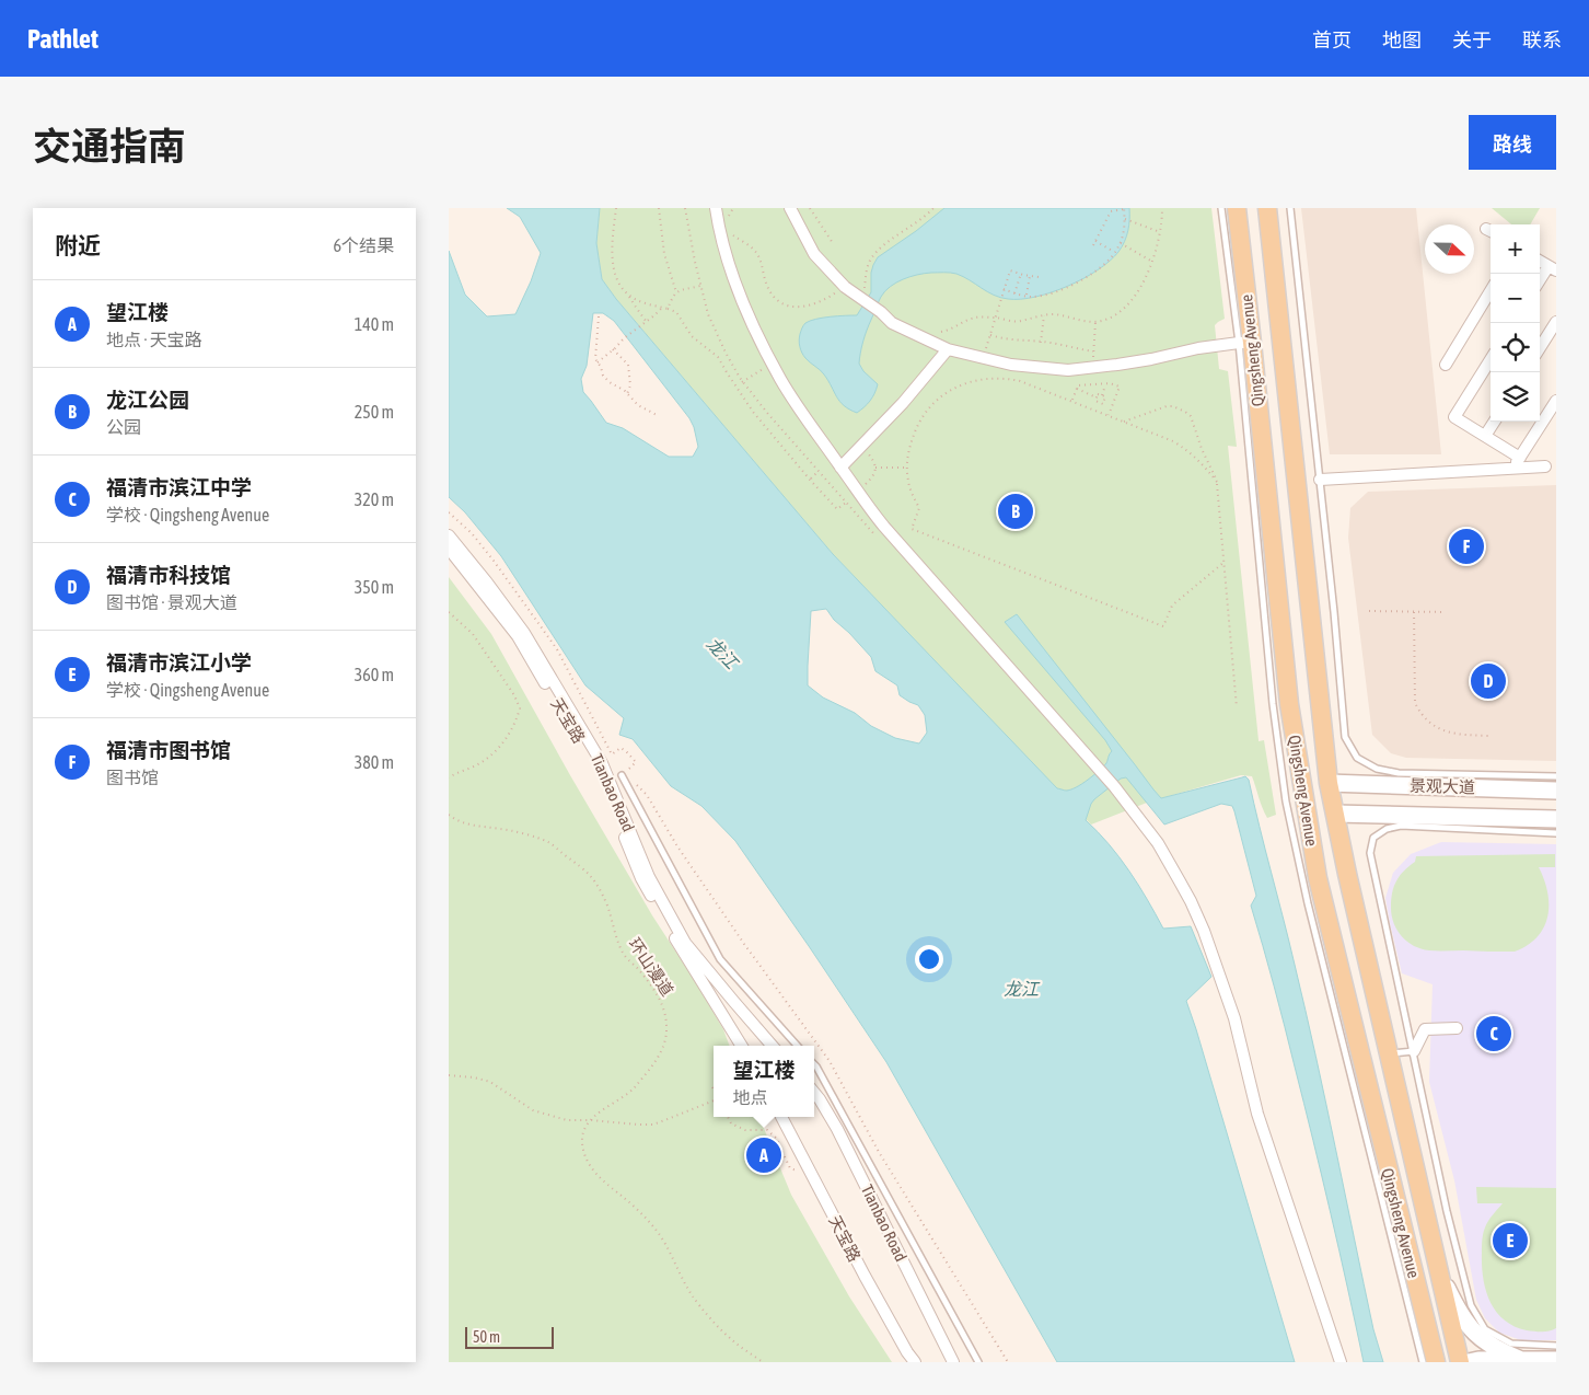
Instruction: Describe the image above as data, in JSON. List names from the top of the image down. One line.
{"streets":{"main road":["Qingsheng Avenue"],"street":["天宝路","景观大道","Tianbao Road"],"path":["环山漫道"]},"crossings":[["Qingsheng Avenue","景观大道"]],"water":["龙江"],"scale_bar":"50 m","north":"right","page":{"header":"Pathlet","nav":["首页","地图","关于","联系"],"title":"交通指南","buttons":"路线","heading":["附近","6个结果"],"map_buttons":["+","−"],"list":[{"mark":"A","name":"望江楼","note":"地点 · 天宝路","value":"140 m"},{"mark":"B","name":"龙江公园","note":"公园","value":"250 m"},{"mark":"C","name":"福清市滨江中学","note":"学校 · Qingsheng Avenue","value":"320 m"},{"mark":"D","name":"福清市科技馆","note":"图书馆 · 景观大道","value":"350 m"},{"mark":"E","name":"福清市滨江小学","note":"学校 · Qingsheng Avenue","value":"360 m"},{"mark":"F","name":"福清市图书馆","note":"图书馆","value":"380 m"}],"pins":["B","F","D","C","A","E"],"popup":["望江楼","地点"],"scale":"50 m"}}
